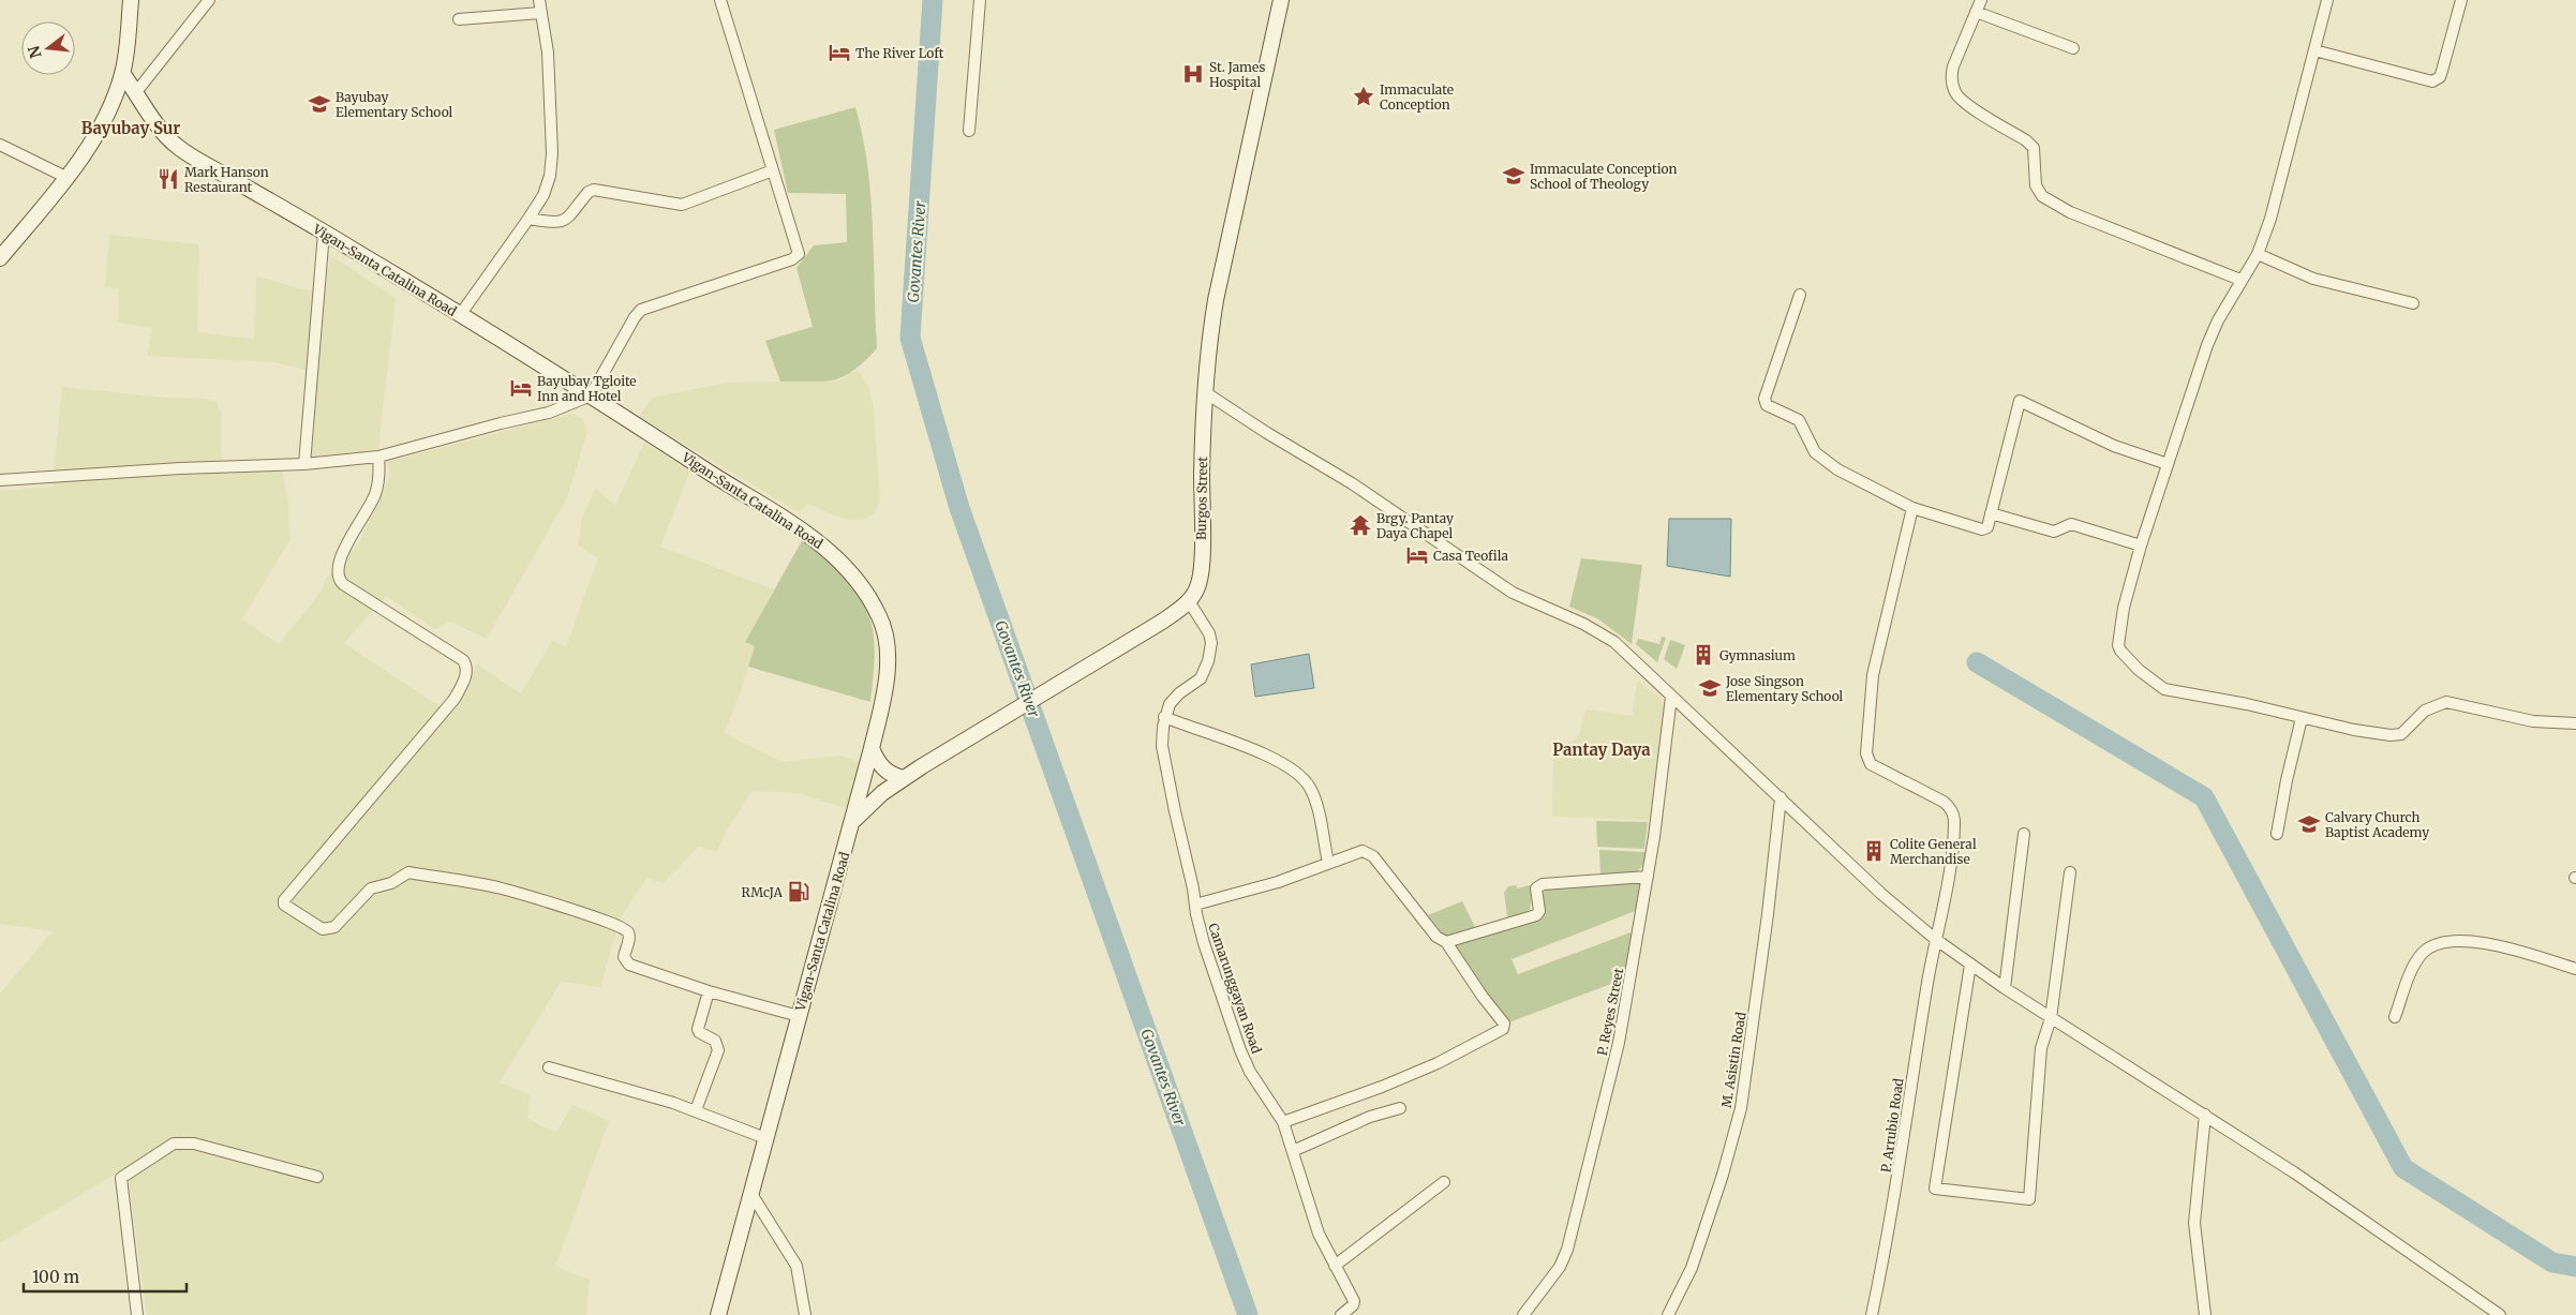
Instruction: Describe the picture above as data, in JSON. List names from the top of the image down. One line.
{"streets":{"main road":["Vigan-Santa Catalina Road","Burgos Street"],"street":["Camarunggayan Road","P. Reyes Street","M. Asistin Road","P. Arrubio Road"]},"crossings":[["Vigan-Santa Catalina Road","Burgos Street"],["Burgos Street","Camarunggayan Road"]],"districts":["Bayubay Sur","Pantay Daya"],"water":["Govantes River"],"places":{"hotel":["The River Loft","Bayubay Tgloite Inn and Hotel","Casa Teofila"],"hospital":["St. James Hospital"],"place":["Immaculate Conception"],"school or university":["Bayubay Elementary School","Immaculate Conception School of Theology","Jose Singson Elementary School","Calvary Church Baptist Academy"],"restaurant":["Mark Hanson Restaurant"],"temple":["Brgy. Pantay Daya Chapel"],"building":["Gymnasium","Colite General Merchandise"],"fuel station":["RMcJA"]},"scale_bar":"100 m","north":"left"}
